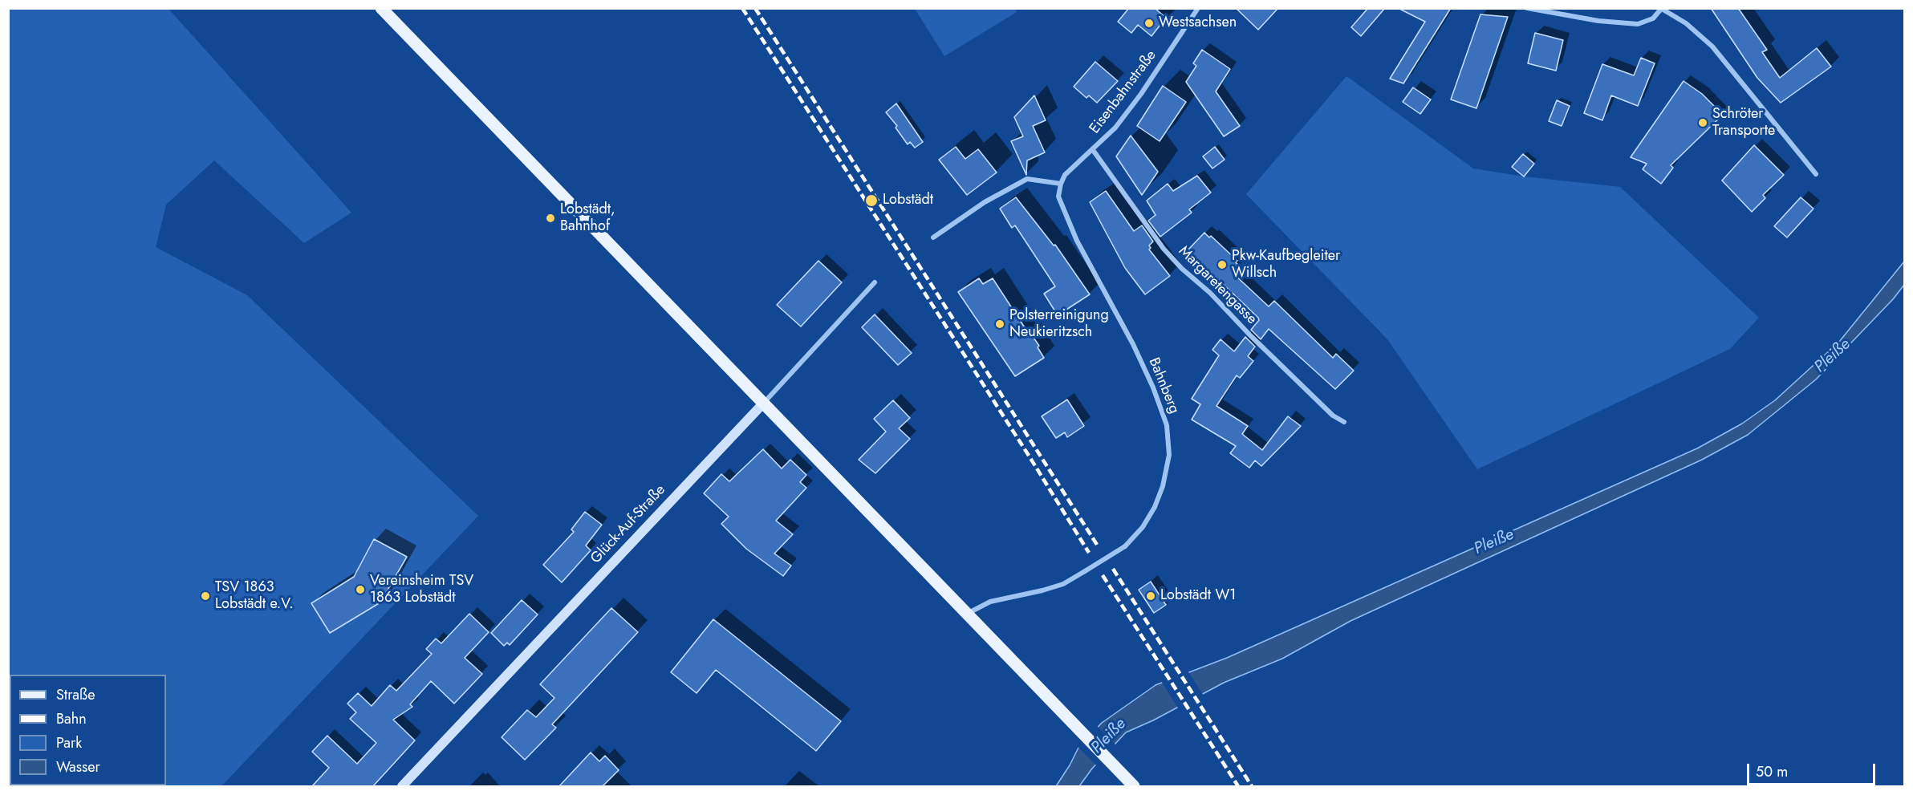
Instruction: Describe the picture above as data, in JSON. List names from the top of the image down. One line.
{"streets":{"main road":["Glück-Auf-Straße"],"street":["Eisenbahnstraße","Margaretengasse","Bahnberg"]},"crossings":[["Eisenbahnstraße","Margaretengasse"],["Eisenbahnstraße","Bahnberg"]],"water":["Pleiße"],"places":["Westsachsen","Schröter Transporte","Lobstädt","Lobstädt, Bahnhof","Pkw-Kaufbegleiter Willsch","Polsterreinigung Neukieritzsch","Vereinsheim TSV 1863 Lobstädt","TSV 1863 Lobstädt e.V.","Lobstädt W1"],"legend":["Straße","Bahn","Park","Wasser"],"scale_bar":"50 m"}
